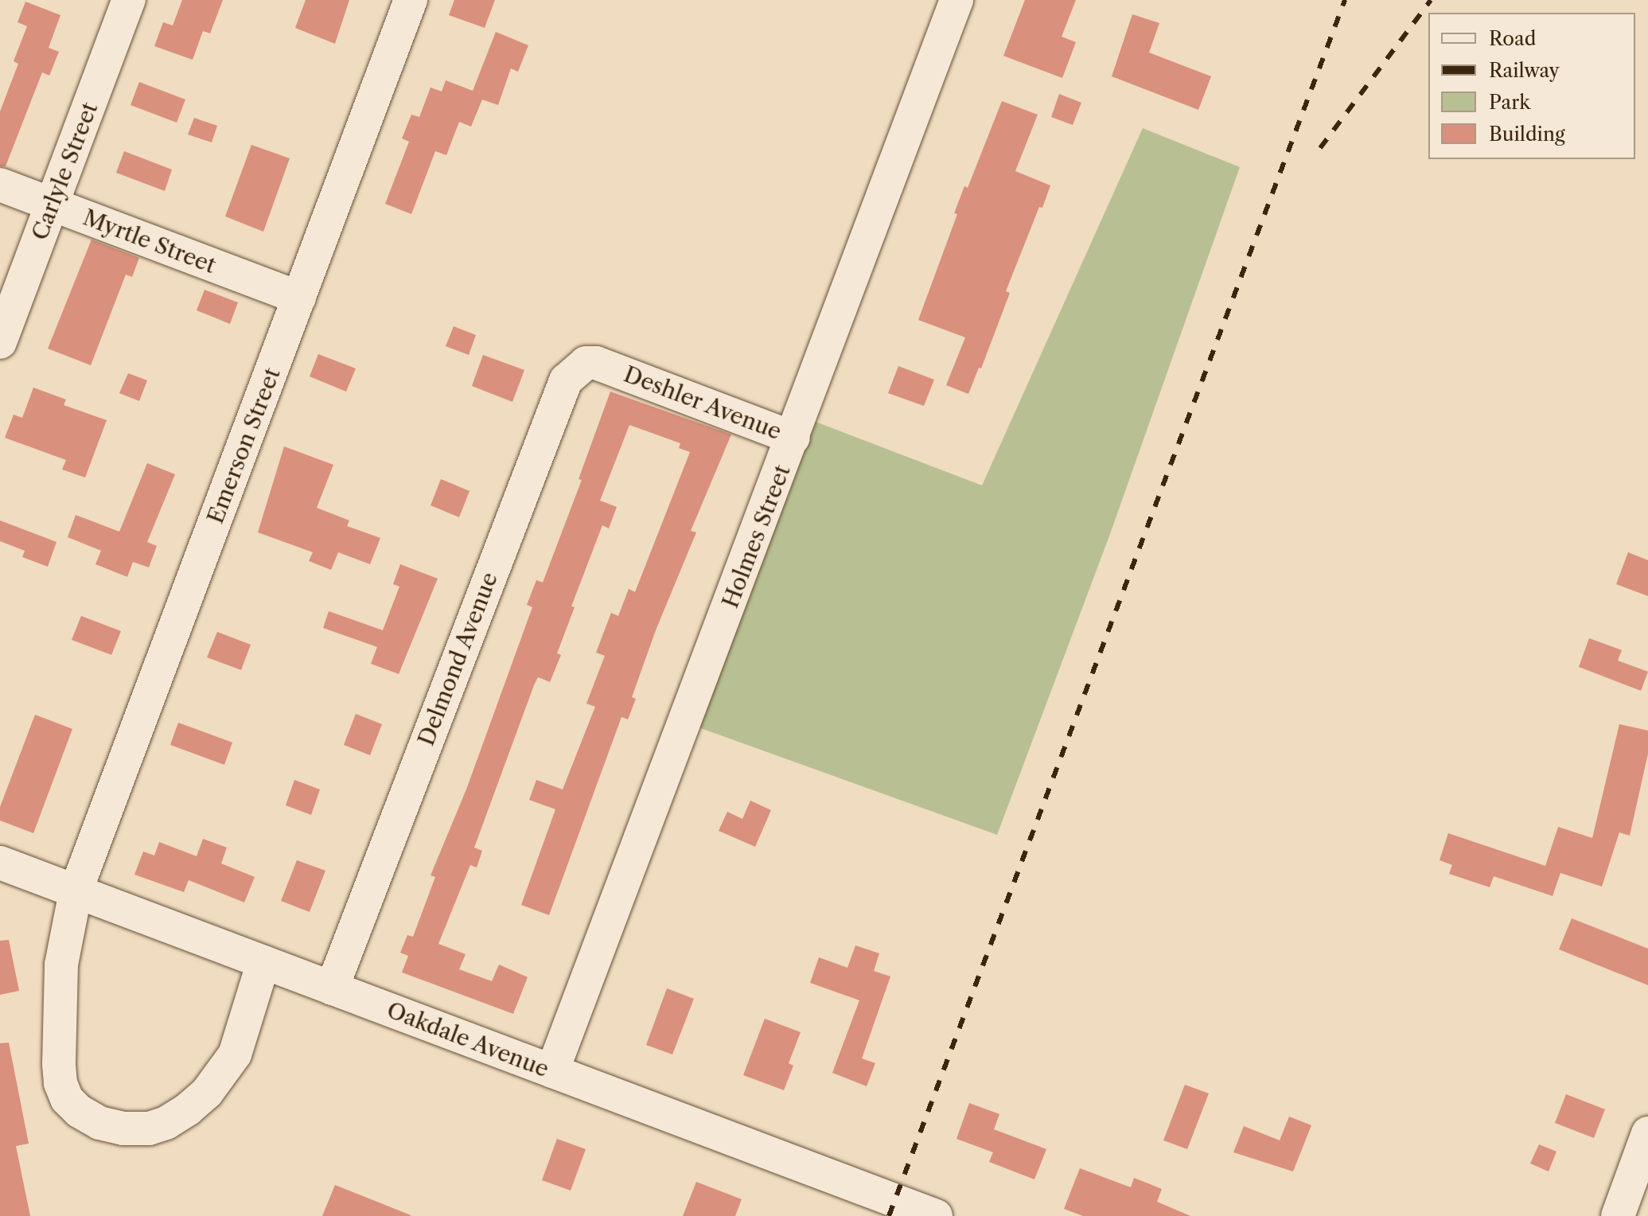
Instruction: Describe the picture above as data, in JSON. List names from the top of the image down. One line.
{"streets":{"street":["Carlyle Street","Myrtle Street","Deshler Avenue","Emerson Street","Holmes Street","Delmond Avenue","Oakdale Avenue"]},"crossings":[["Carlyle Street","Myrtle Street"],["Myrtle Street","Emerson Street"],["Deshler Avenue","Holmes Street"],["Deshler Avenue","Delmond Avenue"],["Emerson Street","Oakdale Avenue"],["Holmes Street","Oakdale Avenue"],["Delmond Avenue","Oakdale Avenue"]],"legend":["Road","Railway","Park","Building"]}
